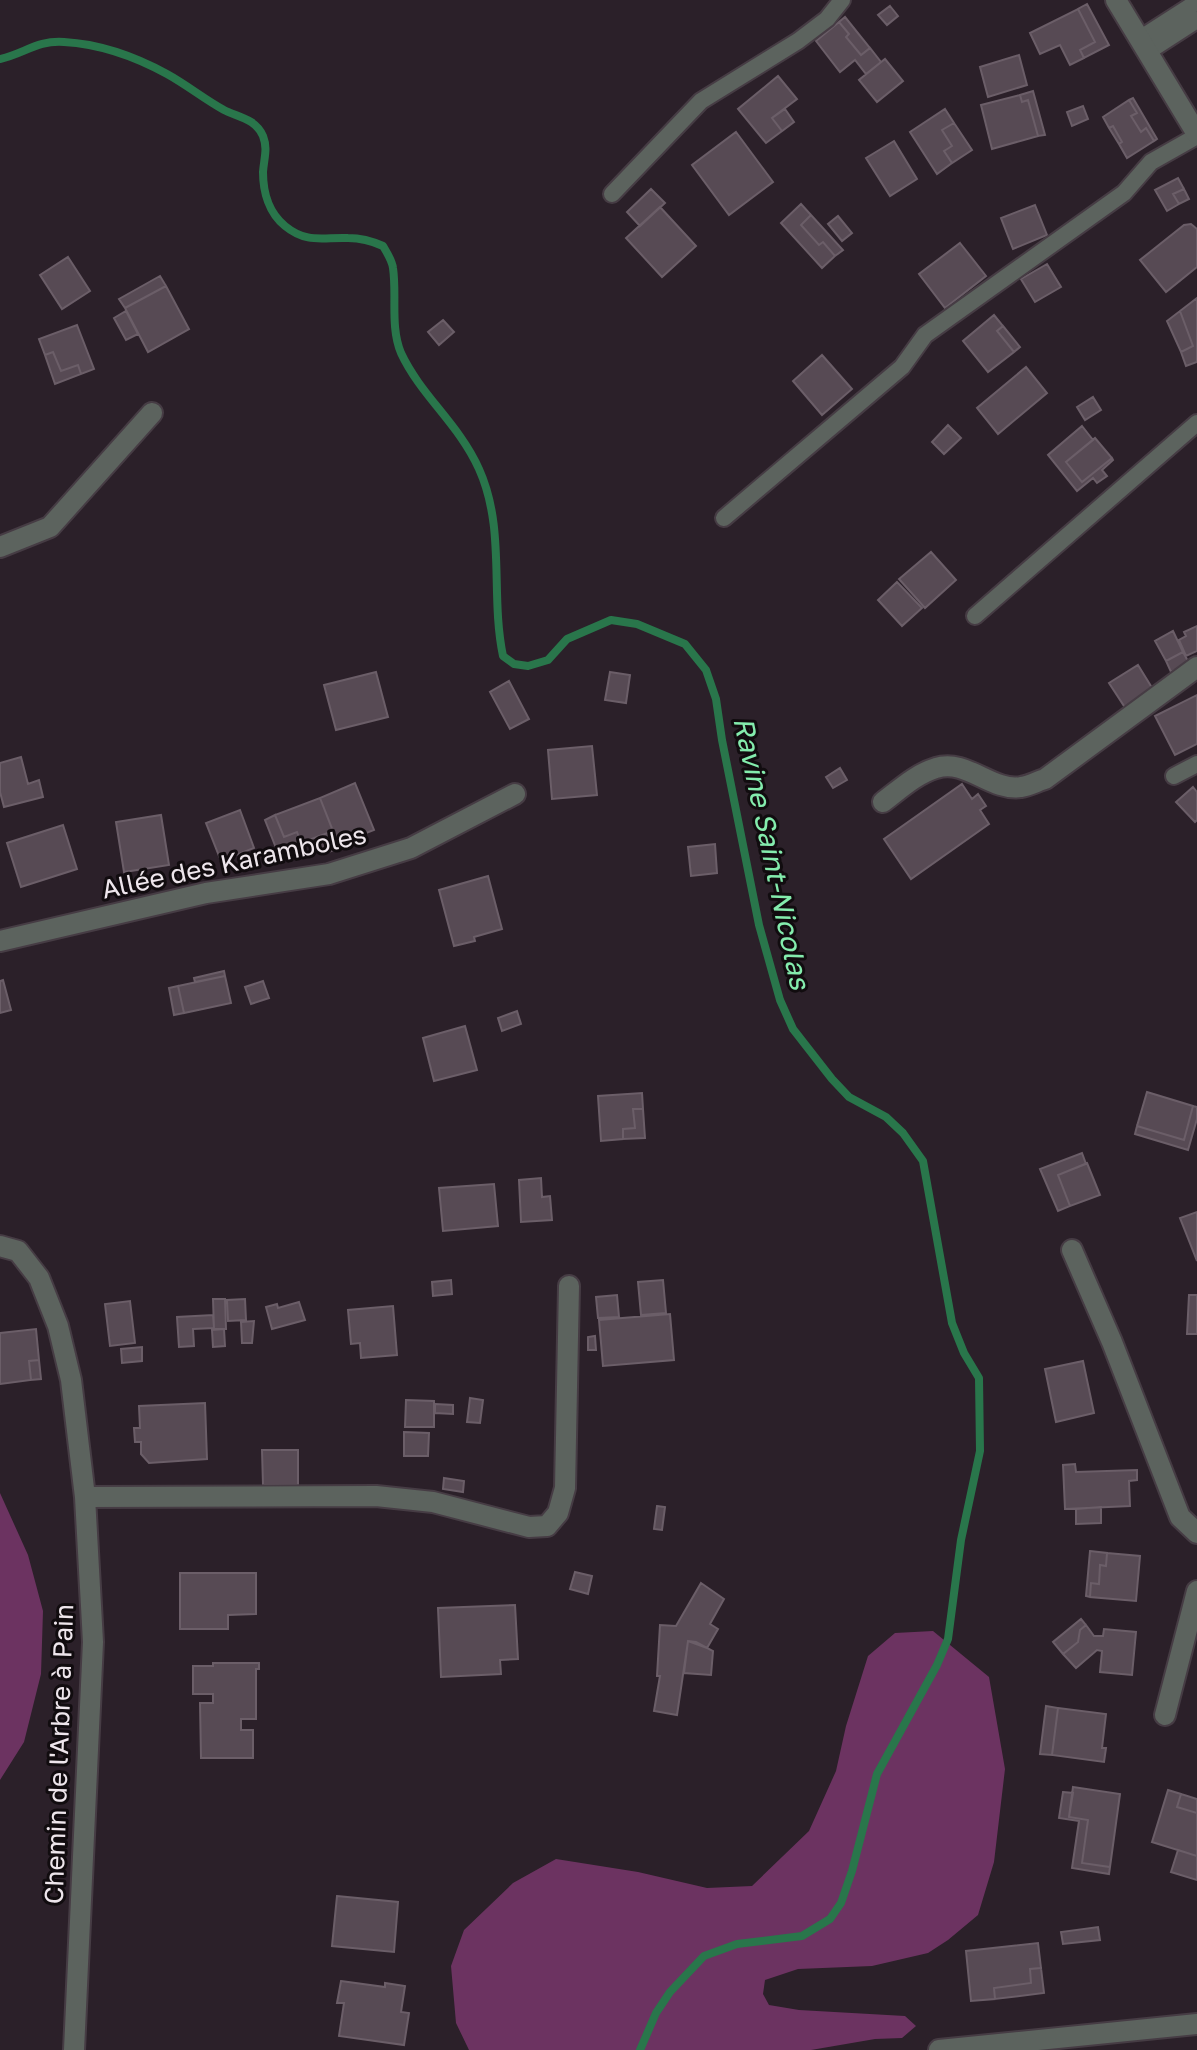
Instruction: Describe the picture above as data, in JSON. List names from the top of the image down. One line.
{"streets":{"street":["Allée des Karamboles","Chemin de l'Arbre à Pain"]},"water":["Ravine Saint-Nicolas"]}
